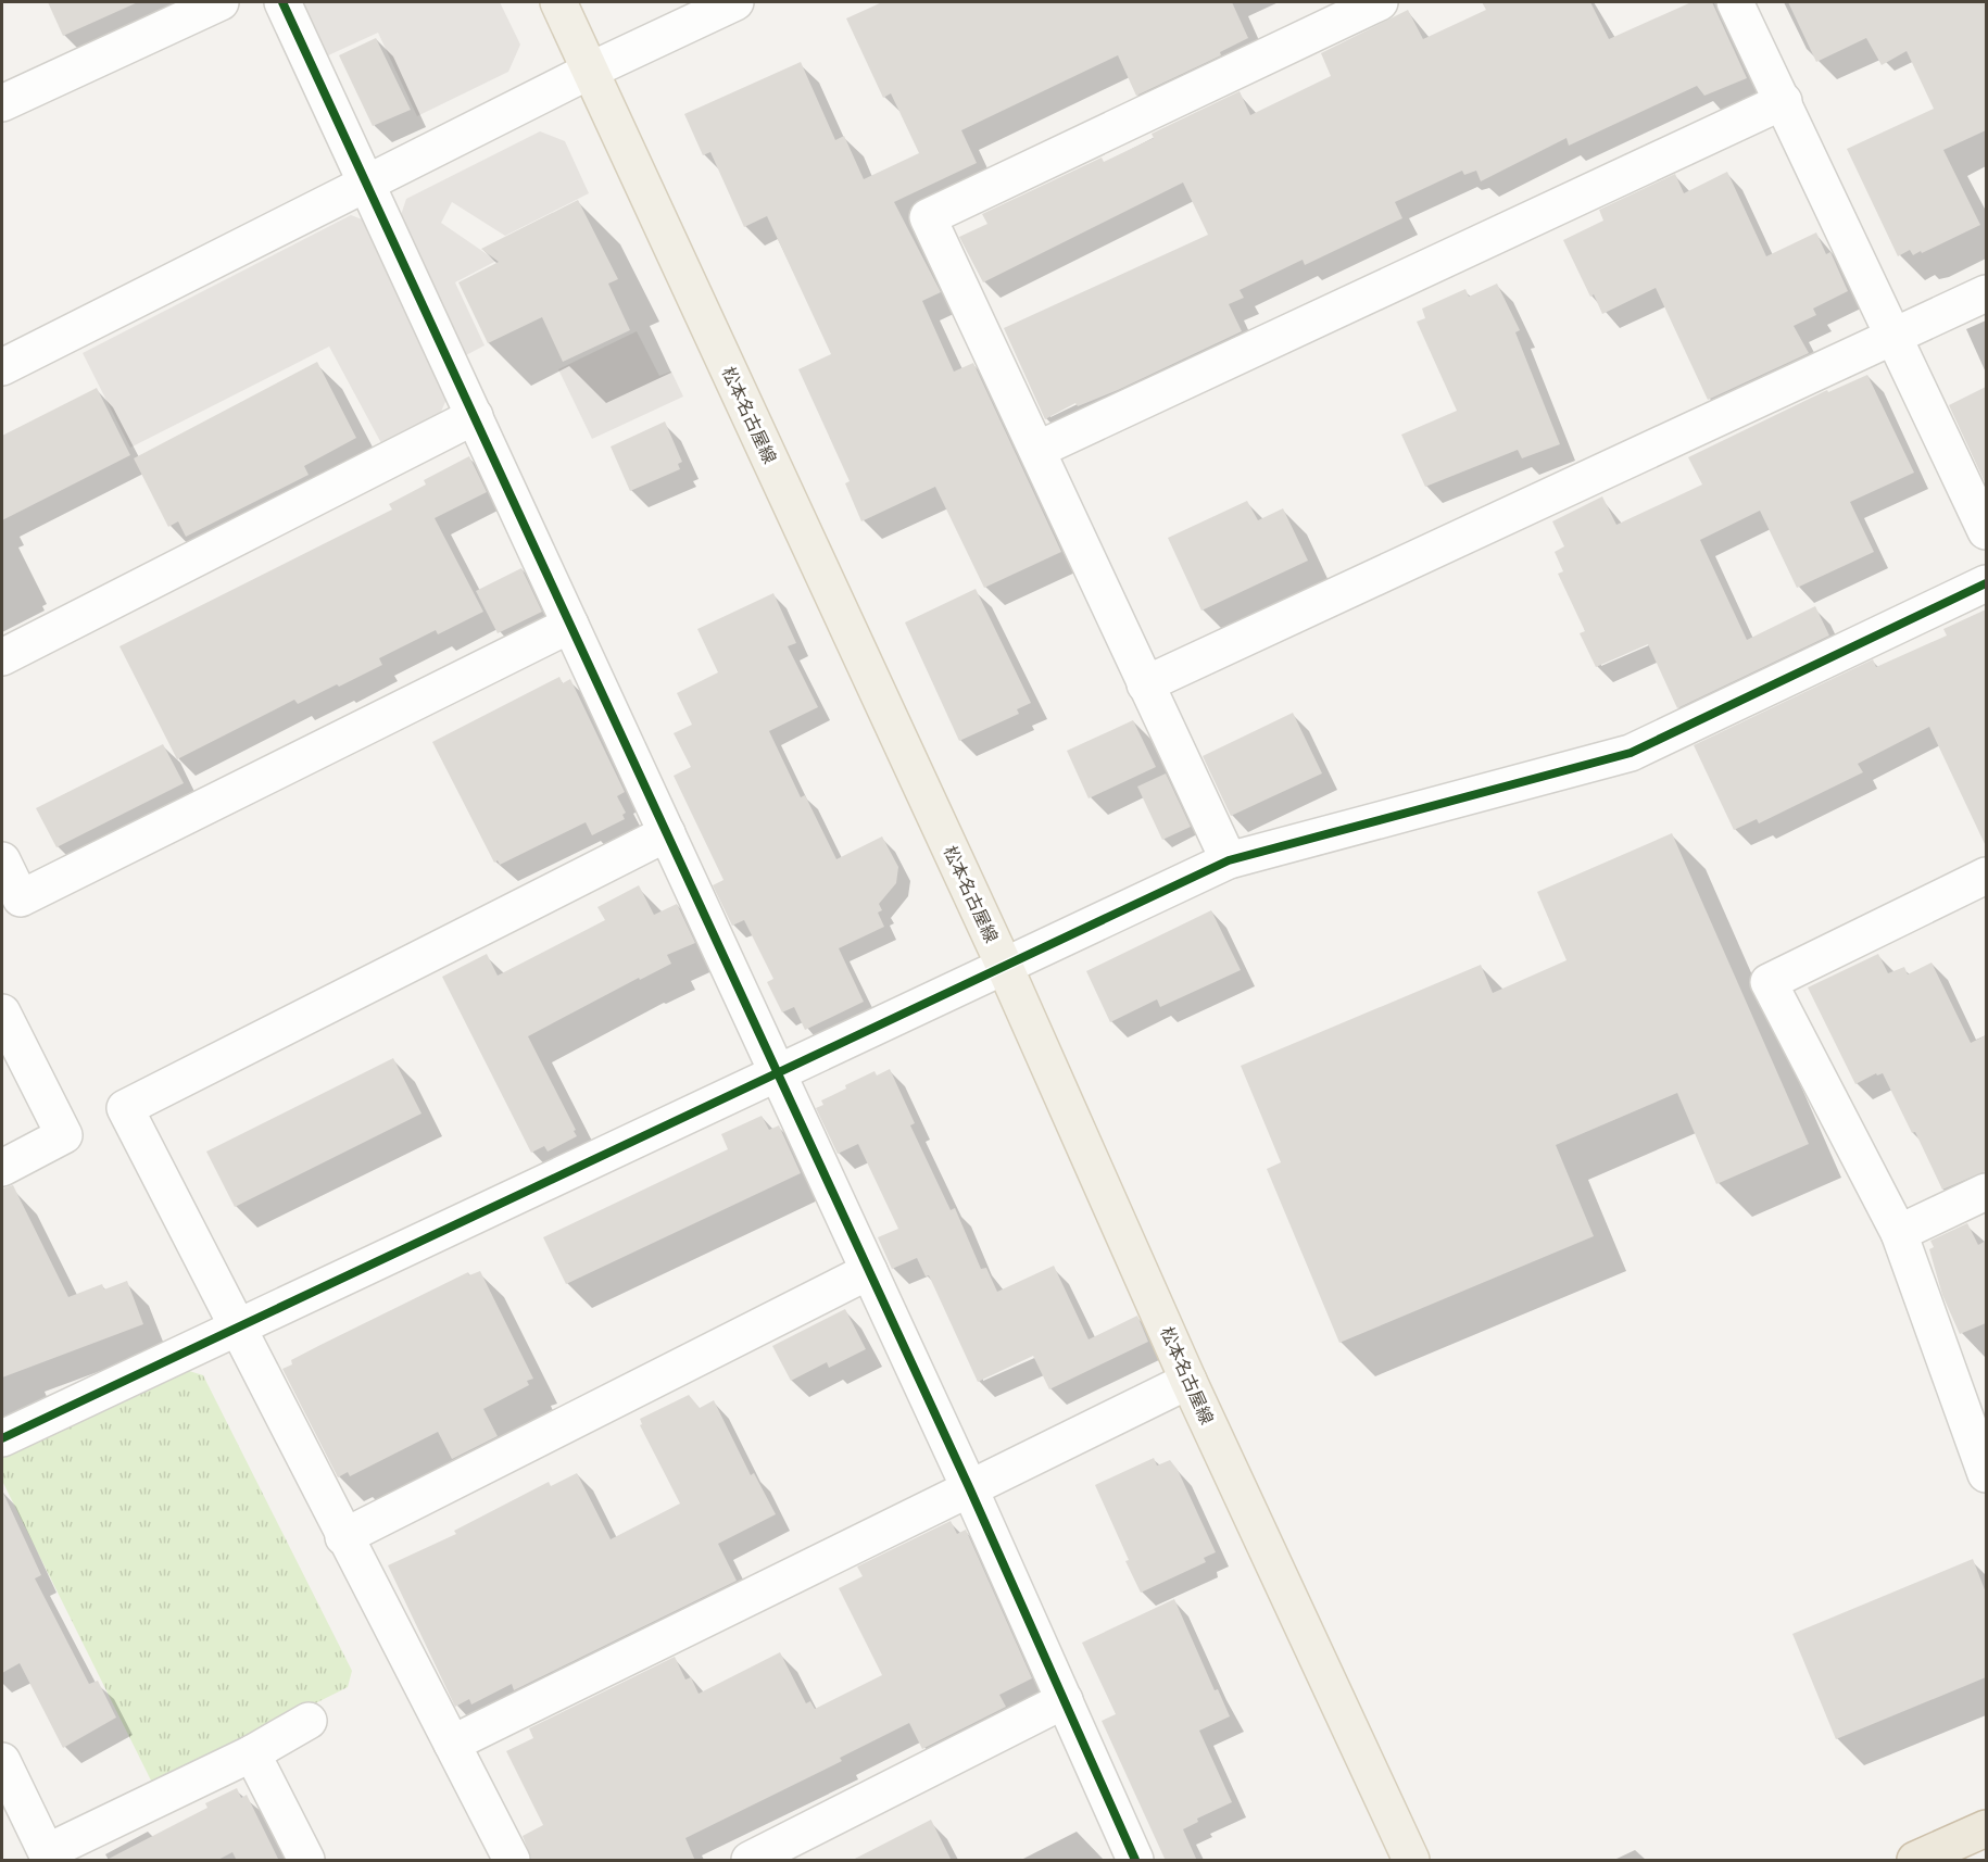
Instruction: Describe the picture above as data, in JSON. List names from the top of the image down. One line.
{"streets":{"main road":["松本名古屋線"]}}
